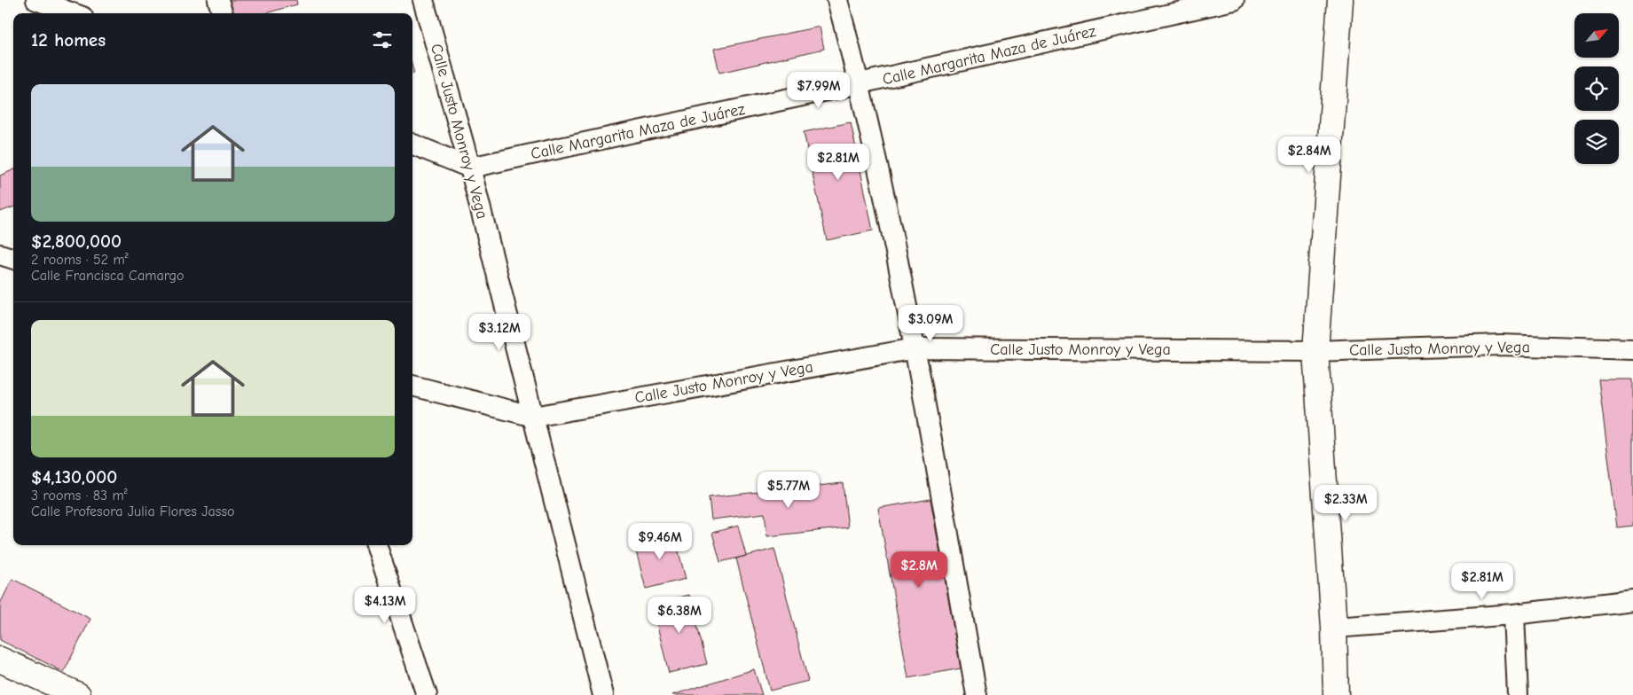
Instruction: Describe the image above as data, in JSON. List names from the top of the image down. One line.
{"streets":{"street":["Calle Margarita Maza de Juárez","Calle Justo Monroy y Vega"]},"crossings":[["Calle Margarita Maza de Juárez","Calle Justo Monroy y Vega"]],"north":"top right","page":{"heading":"12 homes","list":[{"name":"$2,800,000","note":"2 rooms · 52 m² · Calle Francisca Camargo"},{"name":"$4,130,000","note":"3 rooms · 83 m² · Calle Profesora Julia Flores Jasso"}],"price":["$7.99M","$2.84M","$2.81M","$3.09M","$3.12M","$5.77M","$2.33M","$9.46M","$2.8M","$2.81M","$4.13M","$6.38M"]}}
